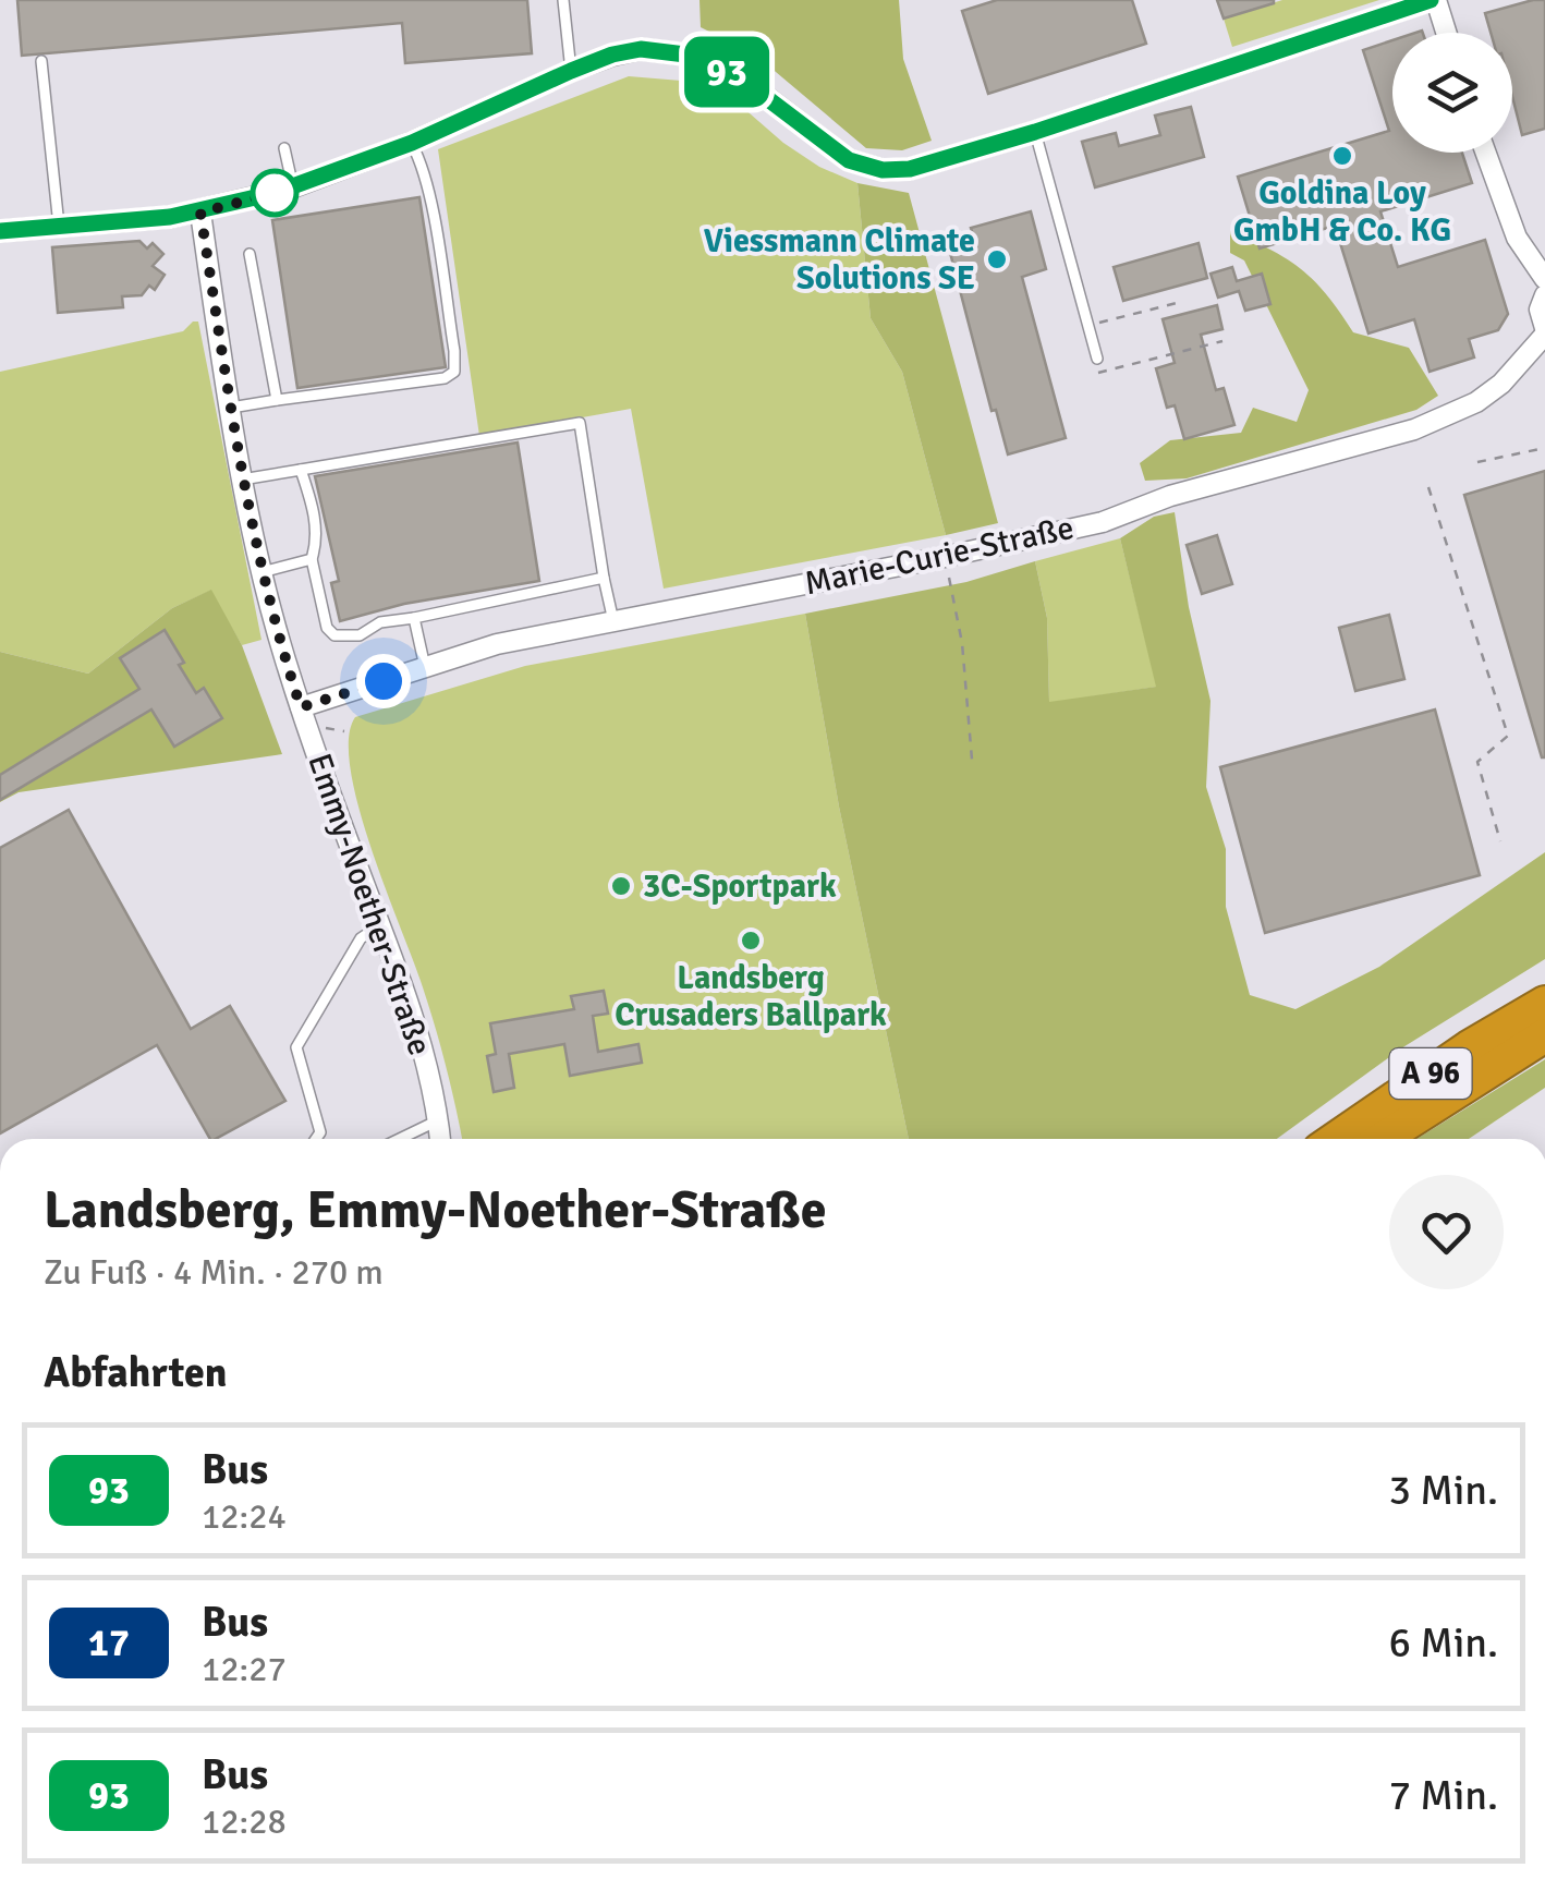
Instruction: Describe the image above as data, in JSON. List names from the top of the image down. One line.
{"streets":{"highway":["A 96"],"street":["Marie-Curie-Straße","Emmy-Noether-Straße"]},"crossings":[["Marie-Curie-Straße","Emmy-Noether-Straße"]],"places":["Goldina Loy GmbH & Co. KG","Viessmann Climate Solutions SE","3C-Sportpark","Landsberg Crusaders Ballpark"],"lines":["bus line 93"],"page":{"on_map":"93","heading":[["Landsberg, Emmy-Noether-Straße","Zu Fuß · 4 Min. · 270 m"],"Abfahrten"],"list":[{"mark":"93","name":"Bus","note":"12:24","value":"3 Min."},{"mark":"17","name":"Bus","note":"12:27","value":"6 Min."},{"mark":"93","name":"Bus","note":"12:28","value":"7 Min."}]}}
